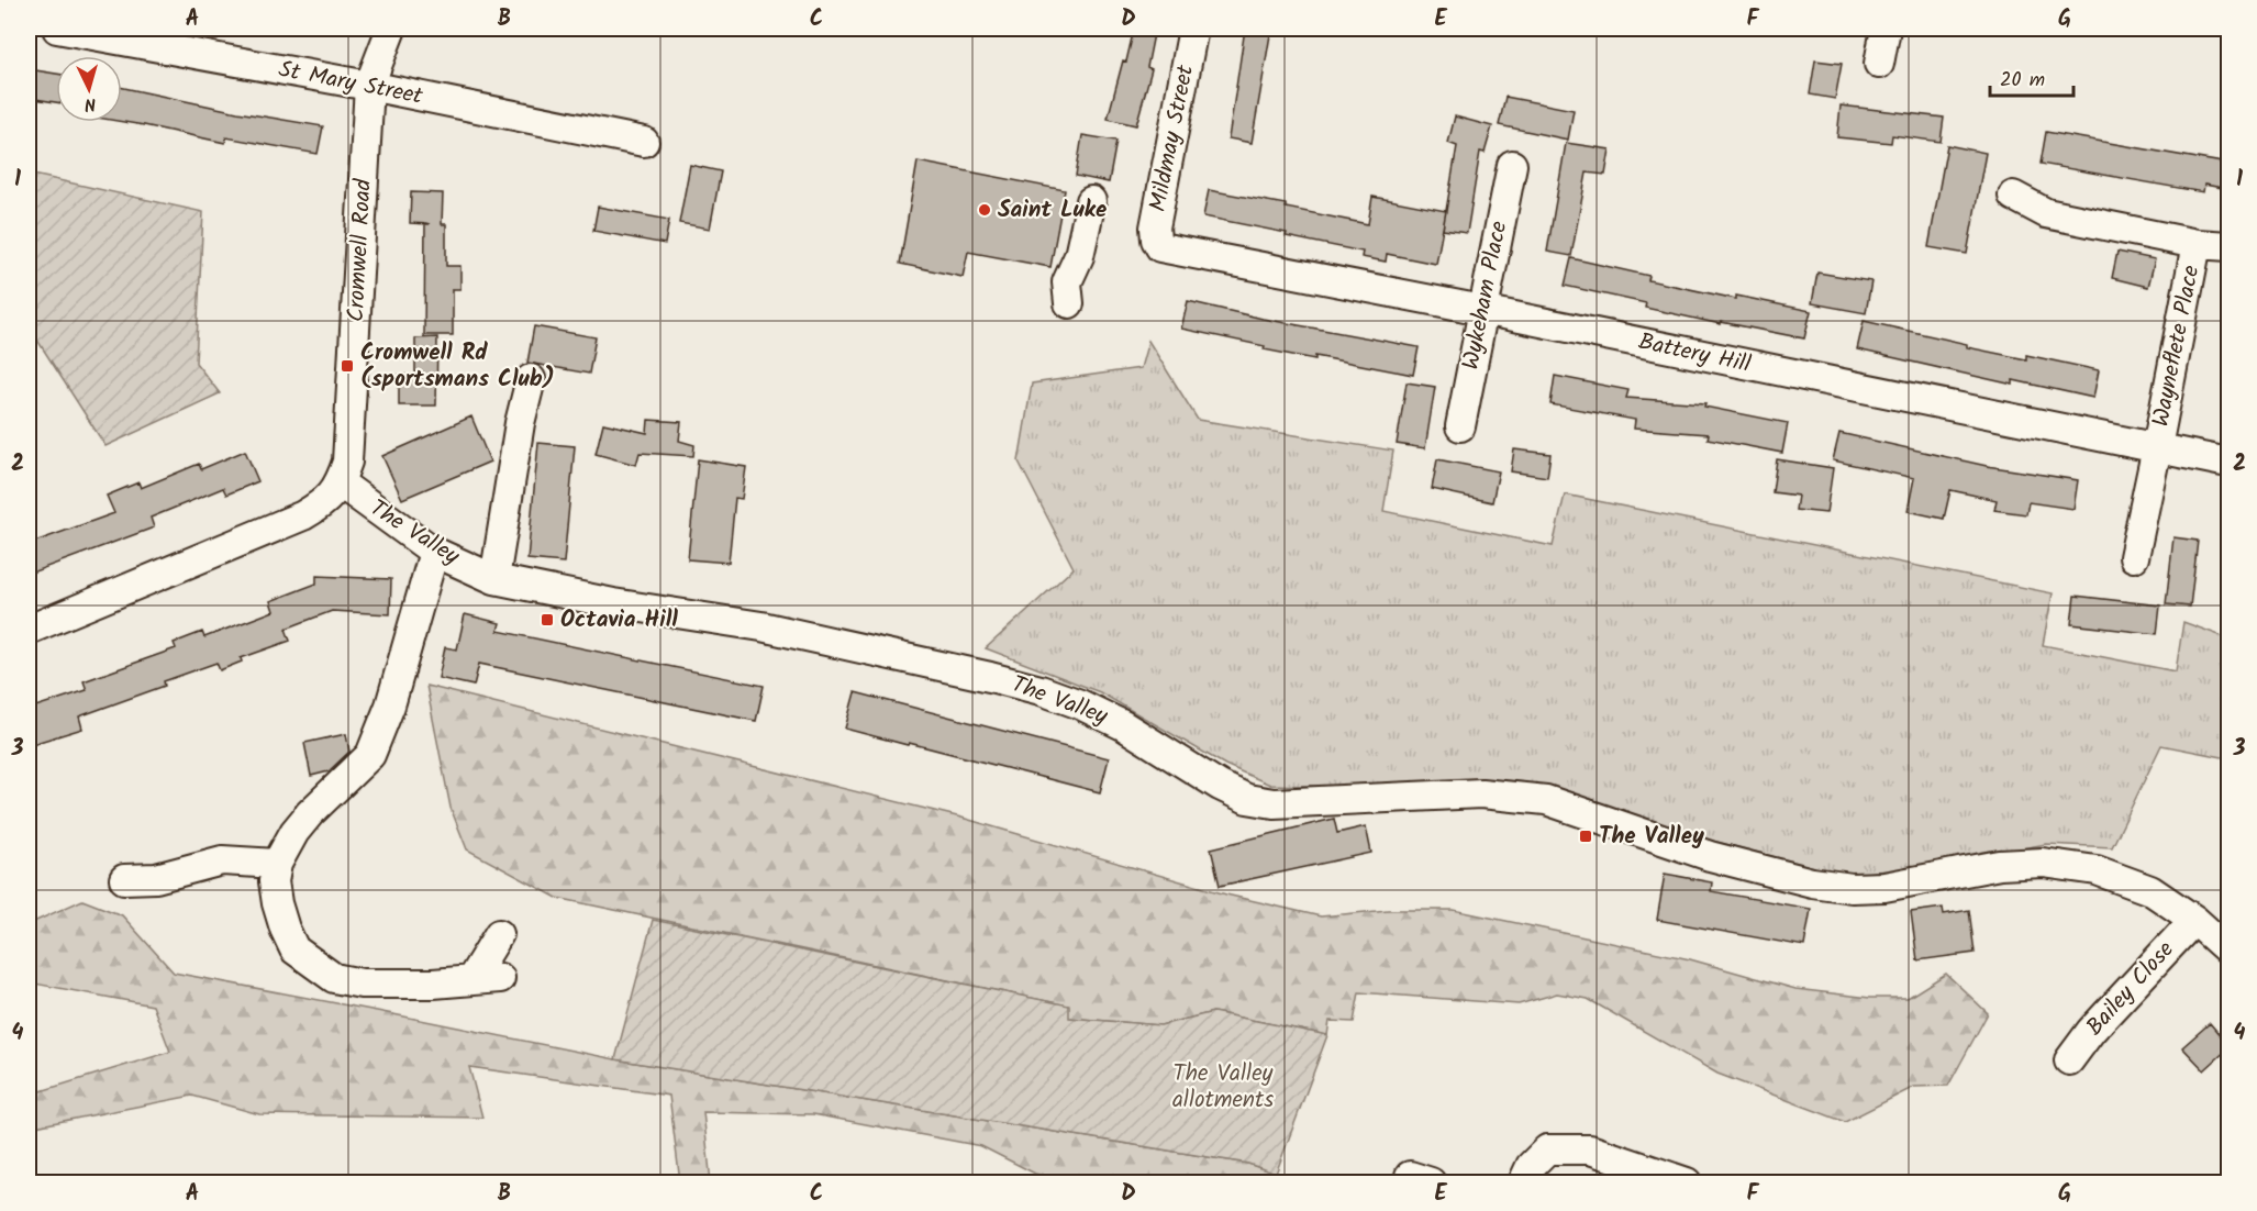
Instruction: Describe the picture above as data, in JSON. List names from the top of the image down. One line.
{"streets":{"street":["St Mary Street","Mildmay Street","Cromwell Road","Wykeham Place","Wayneflete Place","Battery Hill","The Valley","Bailey Close"]},"crossings":[["St Mary Street","Cromwell Road"],["Mildmay Street","Battery Hill"],["Cromwell Road","The Valley"],["Wykeham Place","Battery Hill"],["Wayneflete Place","Battery Hill"],["The Valley","Bailey Close"]],"parks":["The Valley allotments"],"places":{"other":["Saint Luke"],"transit":["Cromwell Rd (sportsmans Club)","Octavia Hill","The Valley"]},"scale_bar":"20 m","north":"bottom","grid":{"columns":["A","B","C","D","E","F","G"],"rows":["1","2","3","4"]}}
